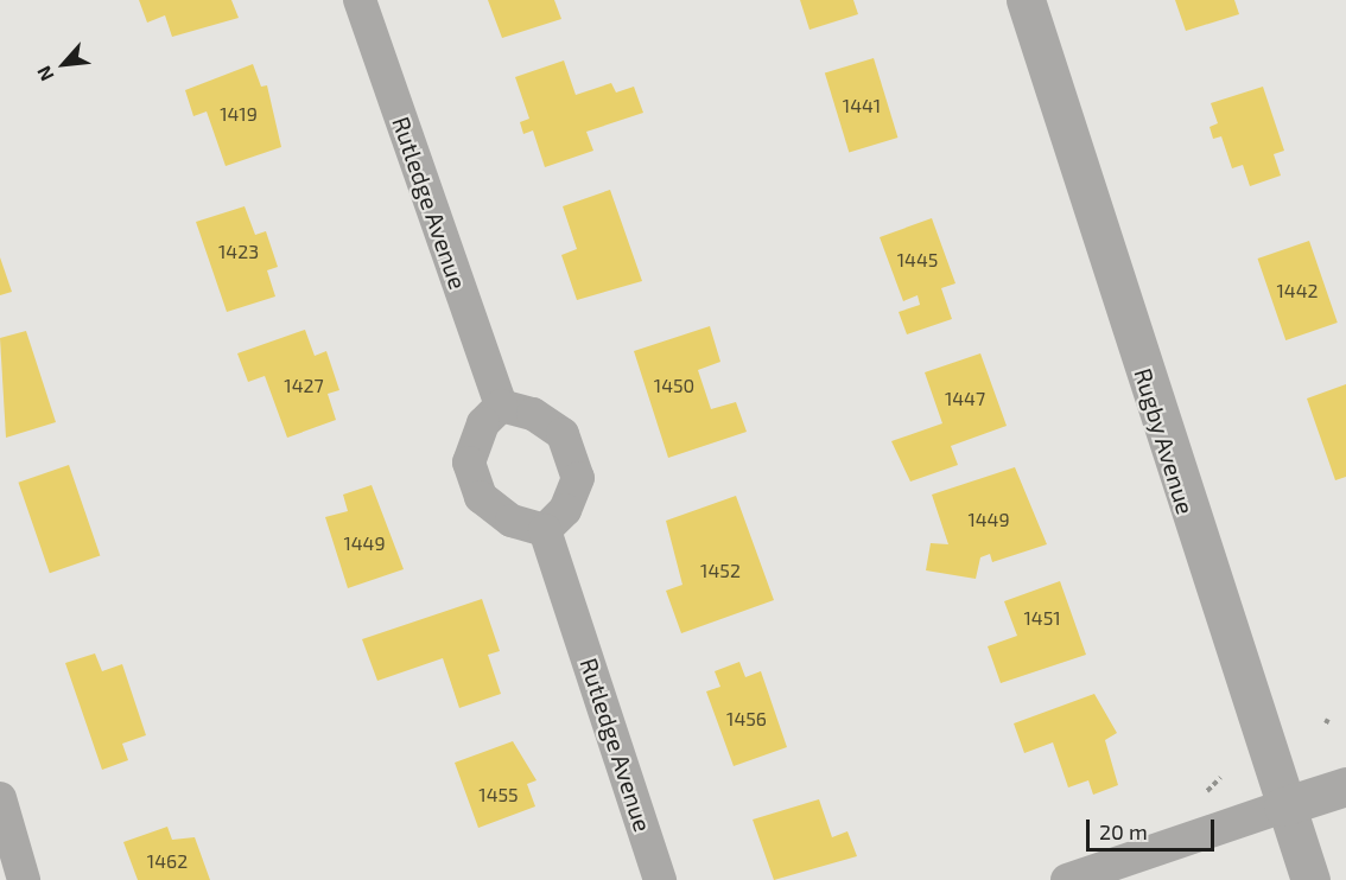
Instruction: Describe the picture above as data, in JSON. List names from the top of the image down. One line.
{"streets":{"street":["Rutledge Avenue","Rugby Avenue"]},"house_numbers":["1441","1419","1423","1445","1442","1427","1450","1447","1449","1449","1452","1451","1456","1455","1462"],"scale_bar":"20 m","north":"bottom left"}
